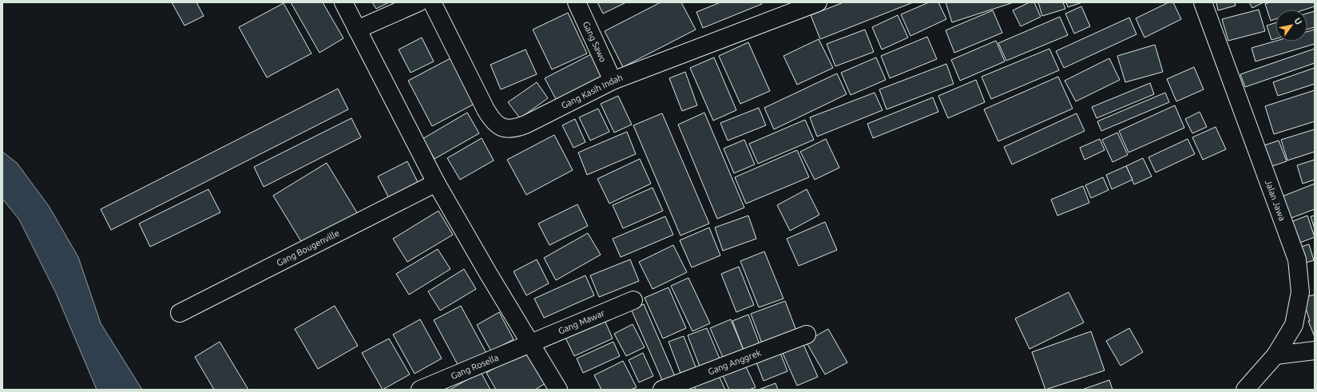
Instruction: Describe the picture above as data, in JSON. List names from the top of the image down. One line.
{"streets":{"street":["Gang Sawo","Gang Kasih Indah","Jalan Jawa","Gang Bougenville","Gang Mawar","Gang Anggrek","Gang Rosella"]},"crossings":[["Gang Sawo","Gang Kasih Indah"],["Gang Mawar","Gang Rosella"]],"north":"top right"}
